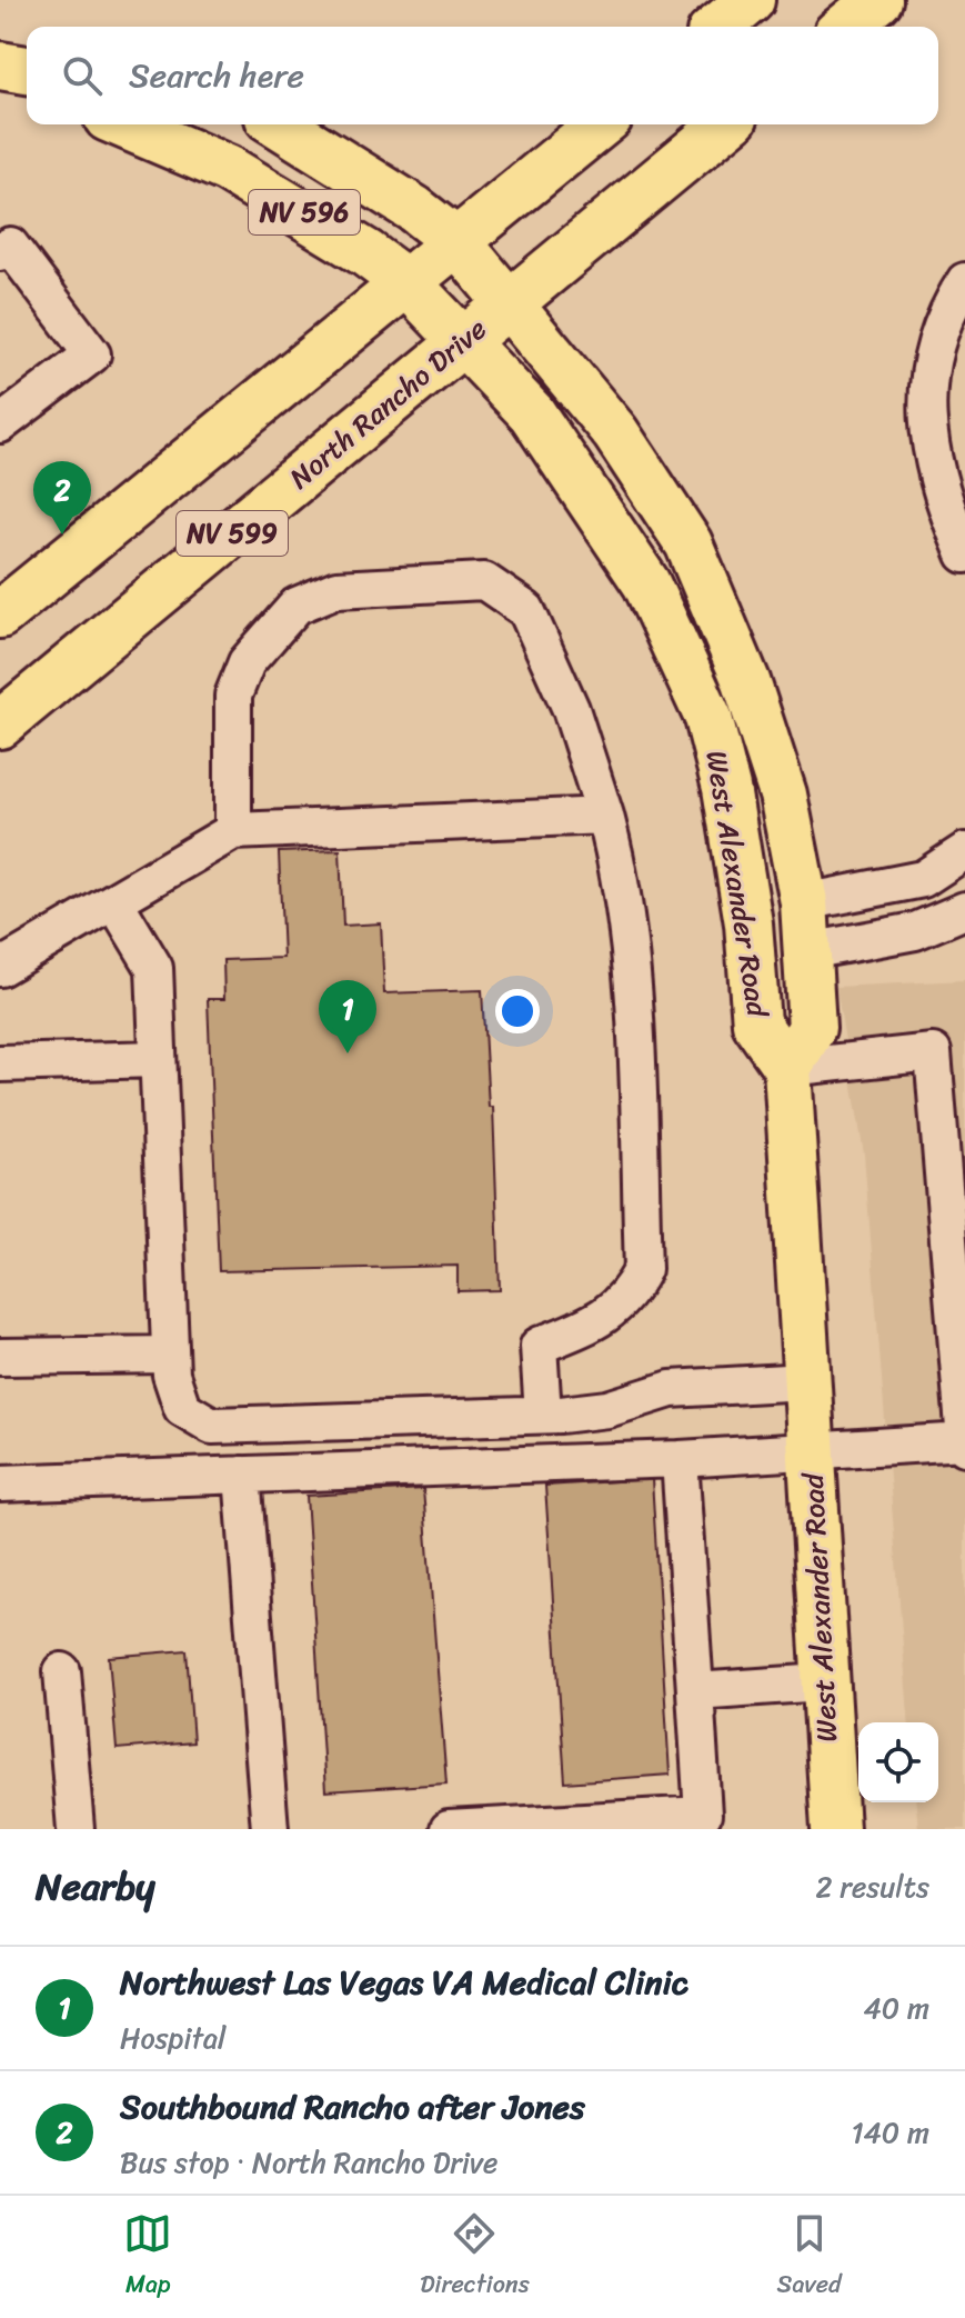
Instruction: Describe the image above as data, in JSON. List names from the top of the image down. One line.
{"streets":{"main road":["NV 596","North Rancho Drive","NV 599","West Alexander Road"]},"crossings":[["NV 596","North Rancho Drive"],["NV 596","NV 599"],["NV 596","West Alexander Road"],["North Rancho Drive","West Alexander Road"]],"page":{"search":"Search here","pins":["2","1"],"heading":["Nearby","2 results"],"list":[{"mark":"1","name":"Northwest Las Vegas VA Medical Clinic","note":"Hospital","value":"40 m"},{"mark":"2","name":"Southbound Rancho after Jones","note":"Bus stop · North Rancho Drive","value":"140 m"}],"nav":["Map","Directions","Saved"]}}
